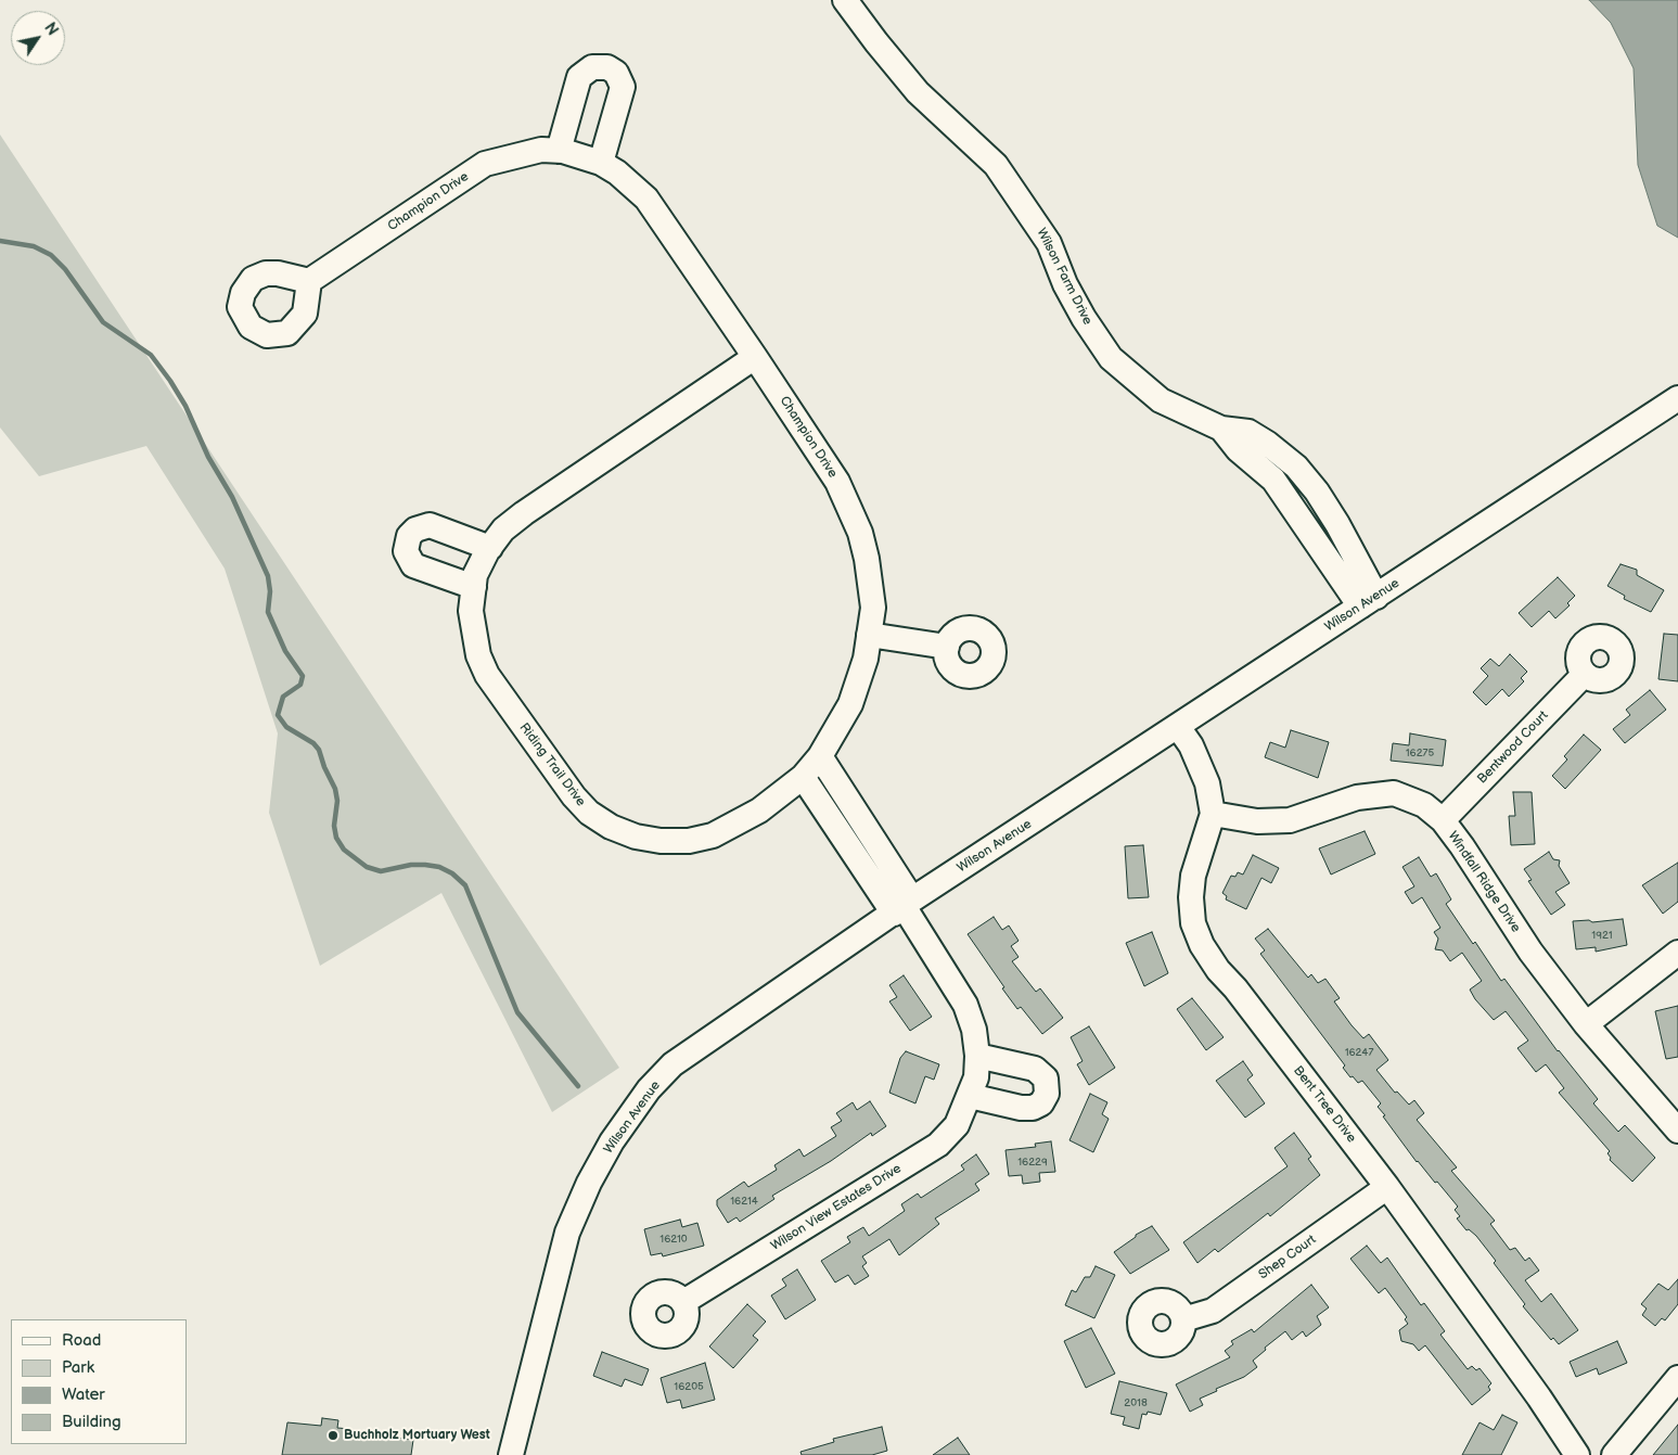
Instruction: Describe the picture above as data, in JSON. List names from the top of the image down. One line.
{"streets":{"street":["Champion Drive","Wilson Farm Drive","Wilson Avenue","Bentwood Court","Riding Trail Drive","Windfall Ridge Drive","Bent Tree Drive","Wilson View Estates Drive","Shep Court"]},"crossings":[["Champion Drive","Riding Trail Drive"],["Wilson Farm Drive","Wilson Avenue"],["Wilson Avenue","Bent Tree Drive"],["Wilson Avenue","Wilson View Estates Drive"],["Bentwood Court","Windfall Ridge Drive"],["Windfall Ridge Drive","Bent Tree Drive"],["Bent Tree Drive","Shep Court"]],"places":["Buchholz Mortuary West"],"house_numbers":["16275","1921","16247","16229","16214","16210","16205","2018"],"legend":["Road","Park","Water","Building"],"north":"top right"}
